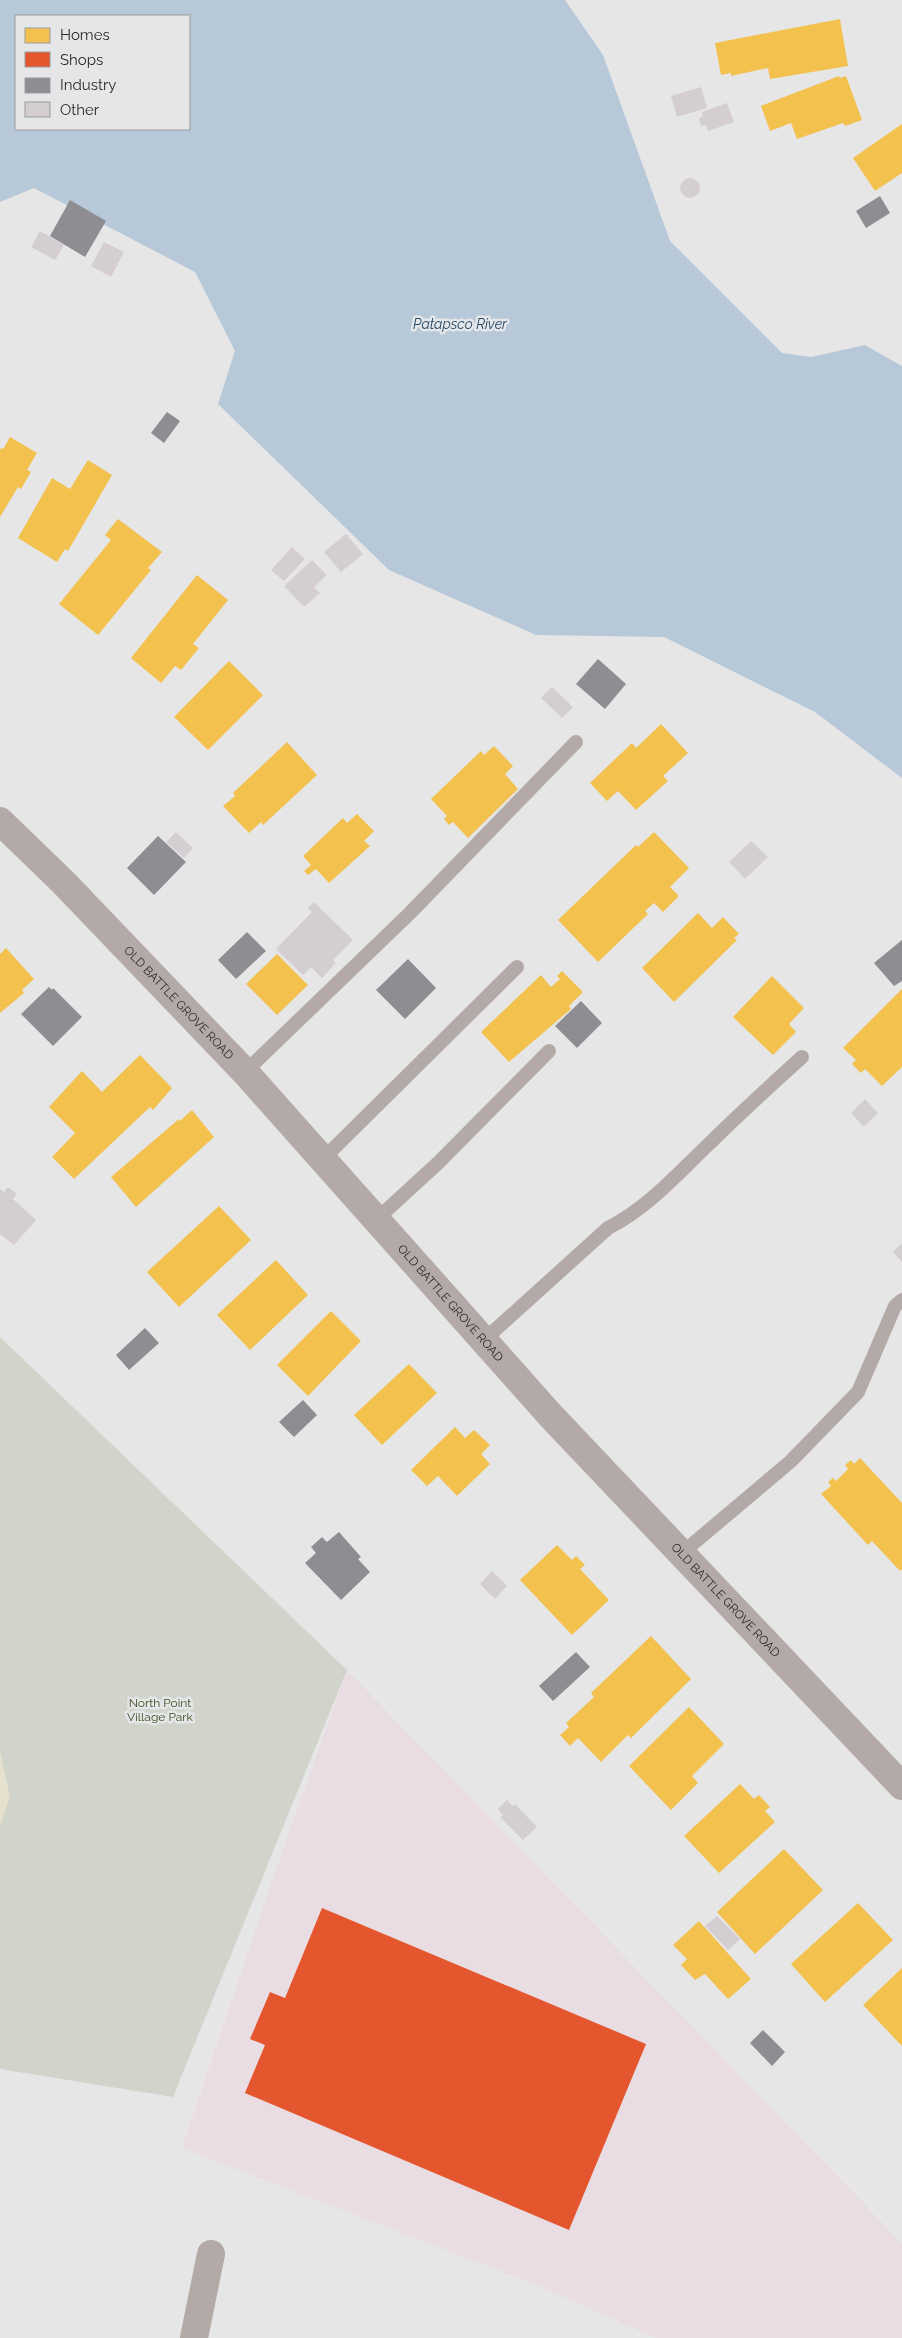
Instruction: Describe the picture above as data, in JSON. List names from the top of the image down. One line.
{"streets":{"street":["OLD BATTLE GROVE ROAD"]},"water":["Patapsco River"],"parks":["North Point Village Park"],"legend":["Homes","Shops","Industry","Other"]}
